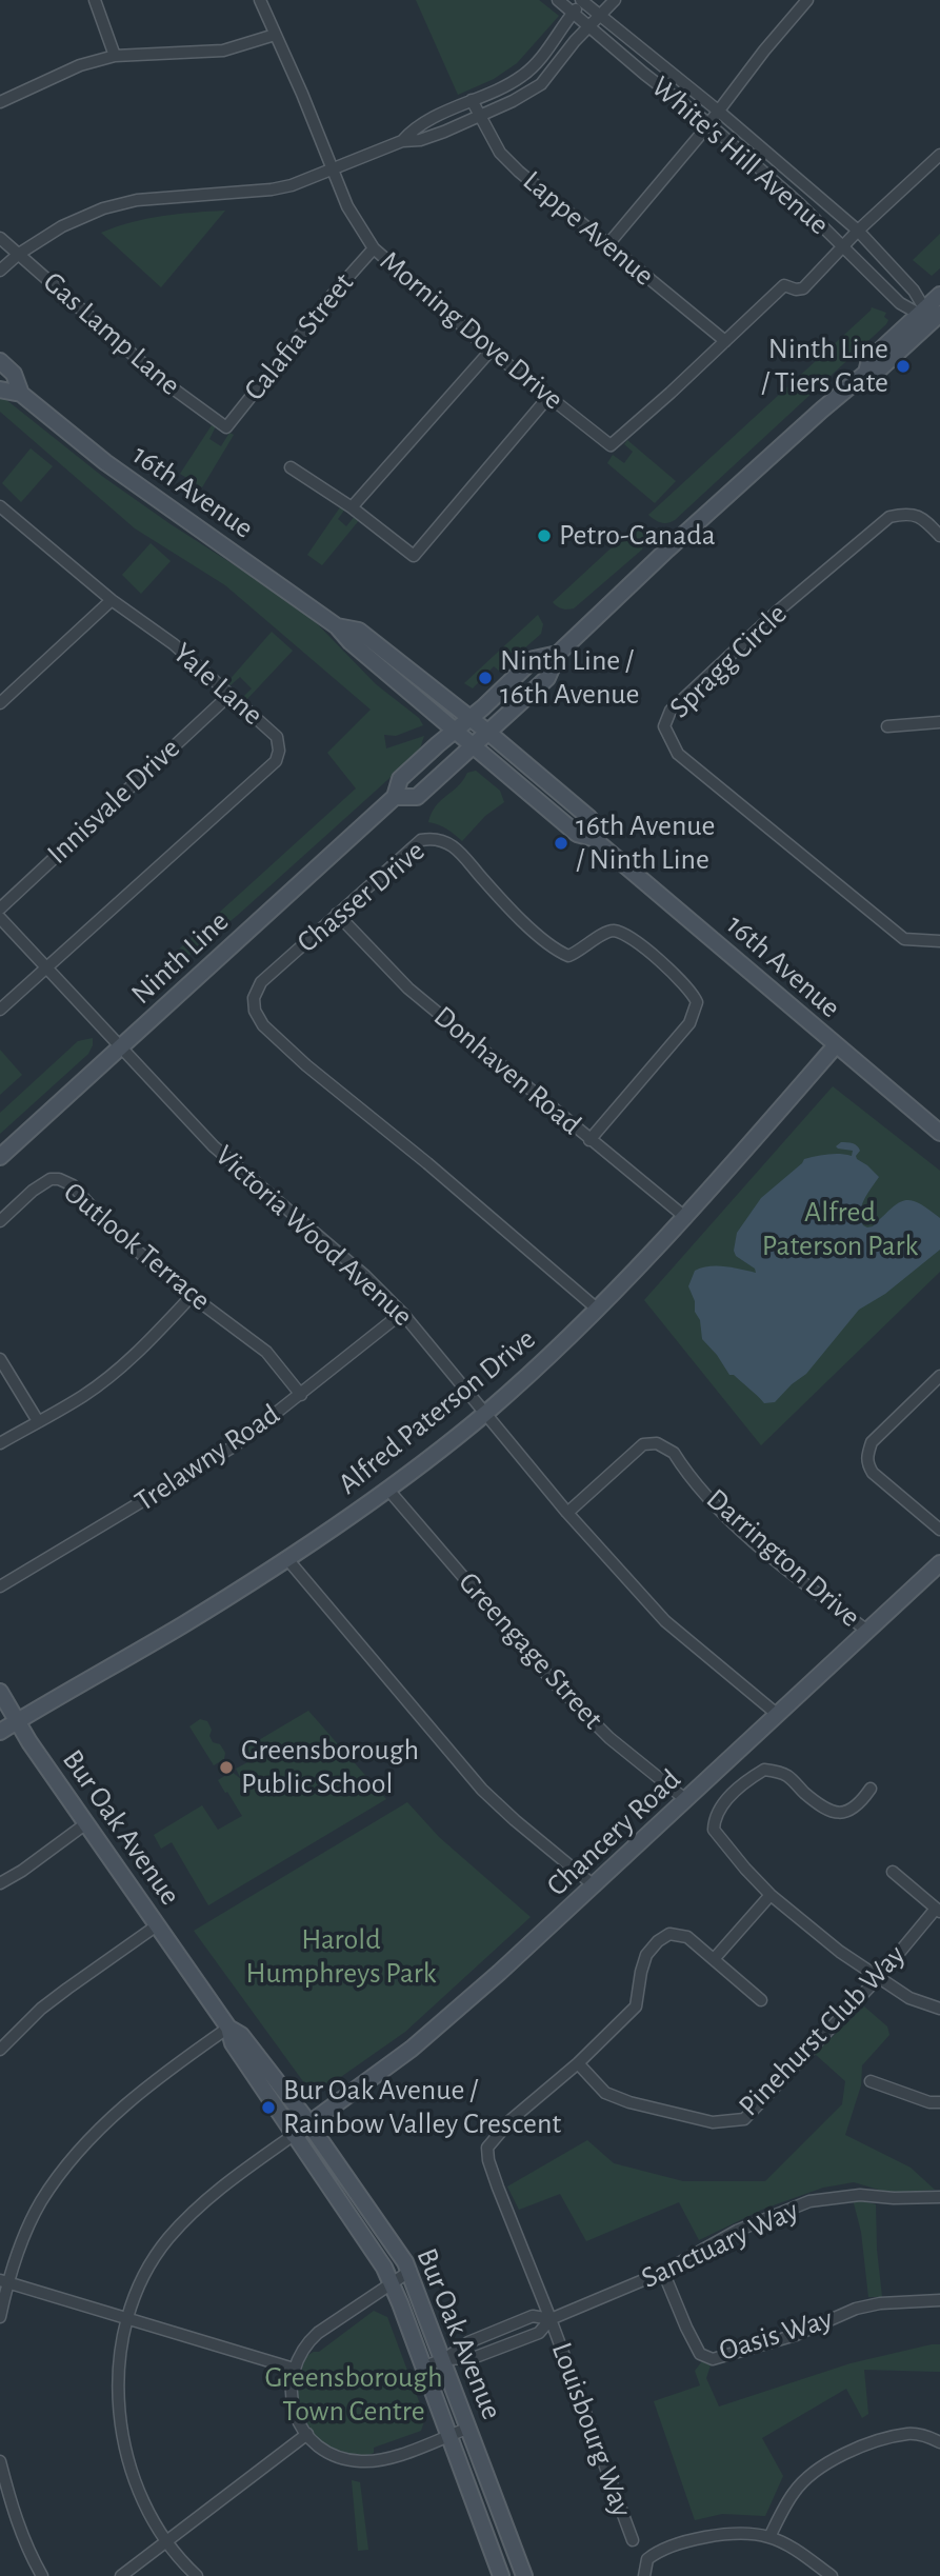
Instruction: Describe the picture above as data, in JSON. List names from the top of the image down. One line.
{"streets":{"street":["White's Hill Avenue","Lappe Avenue","Morning Dove Drive","Gas Lamp Lane","Calafia Street","16th Avenue","Spragg Circle","Yale Lane","Innisvale Drive","Chasser Drive","Ninth Line","Donhaven Road","Victoria Wood Avenue","Outlook Terrace","Alfred Paterson Drive","Trelawny Road","Darrington Drive","Greengage Street","Bur Oak Avenue","Chancery Road","Pinehurst Club Way","Sanctuary Way","Oasis Way","Louisbourg Way"]},"crossings":[["White's Hill Avenue","Ninth Line"],["Lappe Avenue","Morning Dove Drive"],["Morning Dove Drive","Calafia Street"],["Gas Lamp Lane","Calafia Street"],["16th Avenue","Ninth Line"],["16th Avenue","Alfred Paterson Drive"],["Yale Lane","Innisvale Drive"],["Yale Lane","Victoria Wood Avenue"],["Chasser Drive","Donhaven Road"],["Chasser Drive","Alfred Paterson Drive"],["Ninth Line","Victoria Wood Avenue"],["Donhaven Road","Alfred Paterson Drive"],["Victoria Wood Avenue","Alfred Paterson Drive"],["Victoria Wood Avenue","Trelawny Road"],["Victoria Wood Avenue","Darrington Drive"],["Victoria Wood Avenue","Chancery Road"],["Outlook Terrace","Trelawny Road"],["Alfred Paterson Drive","Greengage Street"],["Alfred Paterson Drive","Bur Oak Avenue"],["Darrington Drive","Chancery Road"],["Greengage Street","Chancery Road"],["Bur Oak Avenue","Chancery Road"],["Bur Oak Avenue","Sanctuary Way"],["Pinehurst Club Way","Louisbourg Way"],["Sanctuary Way","Oasis Way"],["Sanctuary Way","Louisbourg Way"]],"parks":["Alfred Paterson Park","Harold Humphreys Park","Greensborough Town Centre"],"places":["Ninth Line / Tiers Gate","Petro-Canada","Ninth Line / 16th Avenue","16th Avenue / Ninth Line","Greensborough Public School","Bur Oak Avenue / Rainbow Valley Crescent"]}
